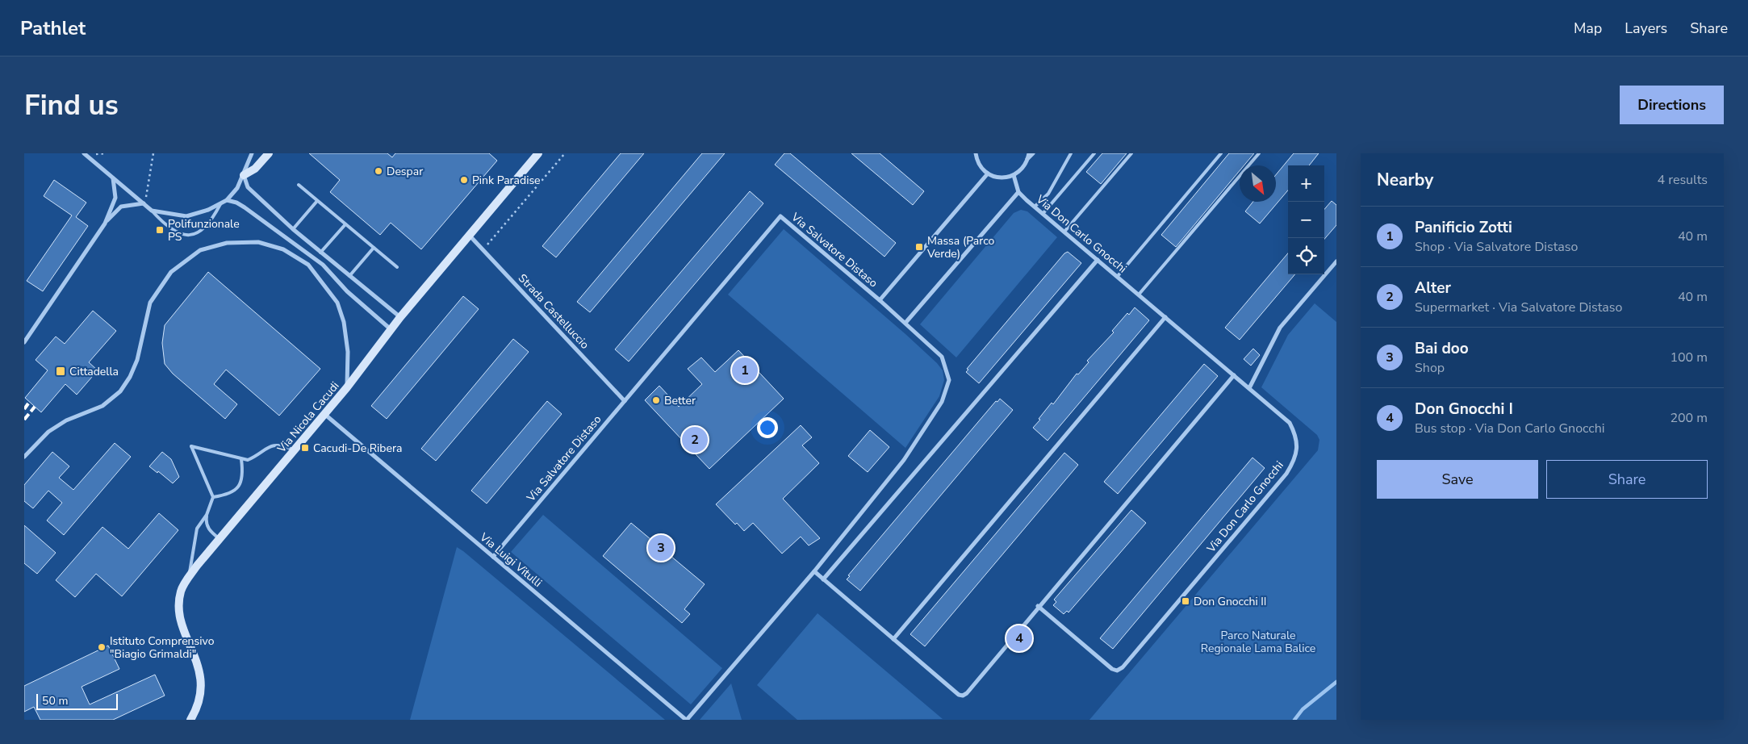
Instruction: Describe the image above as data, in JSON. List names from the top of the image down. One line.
{"streets":{"street":["Via Don Carlo Gnocchi","Via Salvatore Distaso","Strada Castelluccio","Via Nicola Cacudi","Via Luigi Vitulli"]},"crossings":[["Via Salvatore Distaso","Strada Castelluccio"],["Via Salvatore Distaso","Via Luigi Vitulli"],["Strada Castelluccio","Via Nicola Cacudi"],["Via Nicola Cacudi","Via Luigi Vitulli"]],"parks":["Parco Naturale Regionale Lama Balice"],"places":{"other":["Despar","Pink Paradise","Better","Istituto Comprensivo \"Biagio Grimaldi\""],"transit":["Polifunzionale PS","Massa (Parco Verde)","Cittadella","Cacudi-De Ribera","Don Gnocchi II"]},"scale_bar":"50 m","north":"bottom right","page":{"header":"Pathlet","nav":["Map","Layers","Share"],"buttons":["Directions",["Save","Share"]],"title":"Find us","heading":["Nearby","4 results"],"map_buttons":["+","−"],"list":[{"mark":"1","name":"Panificio Zotti","note":"Shop · Via Salvatore Distaso","value":"40 m"},{"mark":"2","name":"Alter","note":"Supermarket · Via Salvatore Distaso","value":"40 m"},{"mark":"3","name":"Bai doo","note":"Shop","value":"100 m"},{"mark":"4","name":"Don Gnocchi I","note":"Bus stop · Via Don Carlo Gnocchi","value":"200 m"}],"pins":["1","2","3","4"],"scale":"50 m"}}
